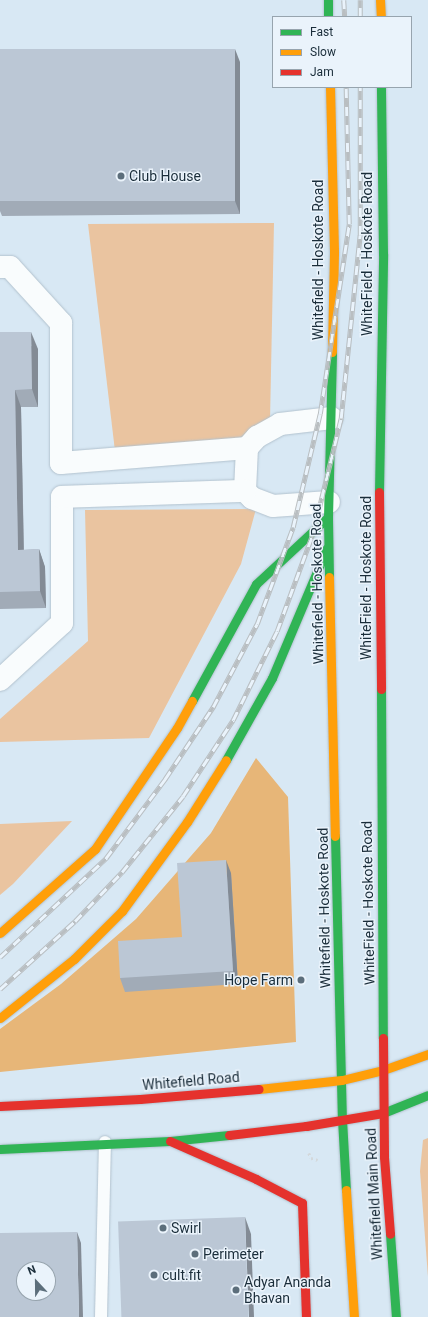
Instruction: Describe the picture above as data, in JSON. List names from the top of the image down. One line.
{"streets":{"main road":["WhiteField - Hoskote Road","Whitefield - Hoskote Road","Whitefield Road","Whitefield Main Road"]},"crossings":[["WhiteField - Hoskote Road","Whitefield Road"],["WhiteField - Hoskote Road","Whitefield Main Road"],["Whitefield - Hoskote Road","Whitefield Road"],["Whitefield - Hoskote Road","Whitefield Main Road"],["Whitefield Road","Whitefield Main Road"]],"places":["Club House","Hope Farm","Swirl","Perimeter","cult.fit","Adyar Ananda Bhavan"],"legend":["Fast","Slow","Jam"],"north":"top"}
